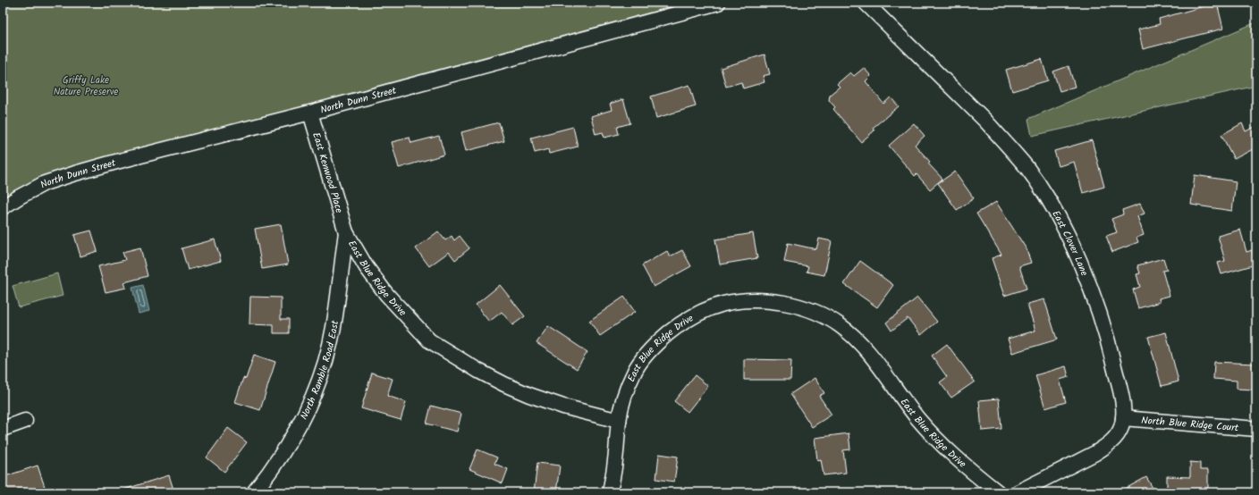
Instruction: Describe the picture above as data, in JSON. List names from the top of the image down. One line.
{"streets":{"street":["North Dunn Street","East Kenwood Place","East Clover Lane","East Blue Ridge Drive","North Ramble Road East","North Blue Ridge Court"]},"crossings":[["North Dunn Street","East Kenwood Place"],["East Kenwood Place","East Blue Ridge Drive"],["East Kenwood Place","North Ramble Road East"],["East Clover Lane","North Blue Ridge Court"],["East Blue Ridge Drive","North Ramble Road East"]],"parks":["Griffy Lake Nature Preserve"]}
